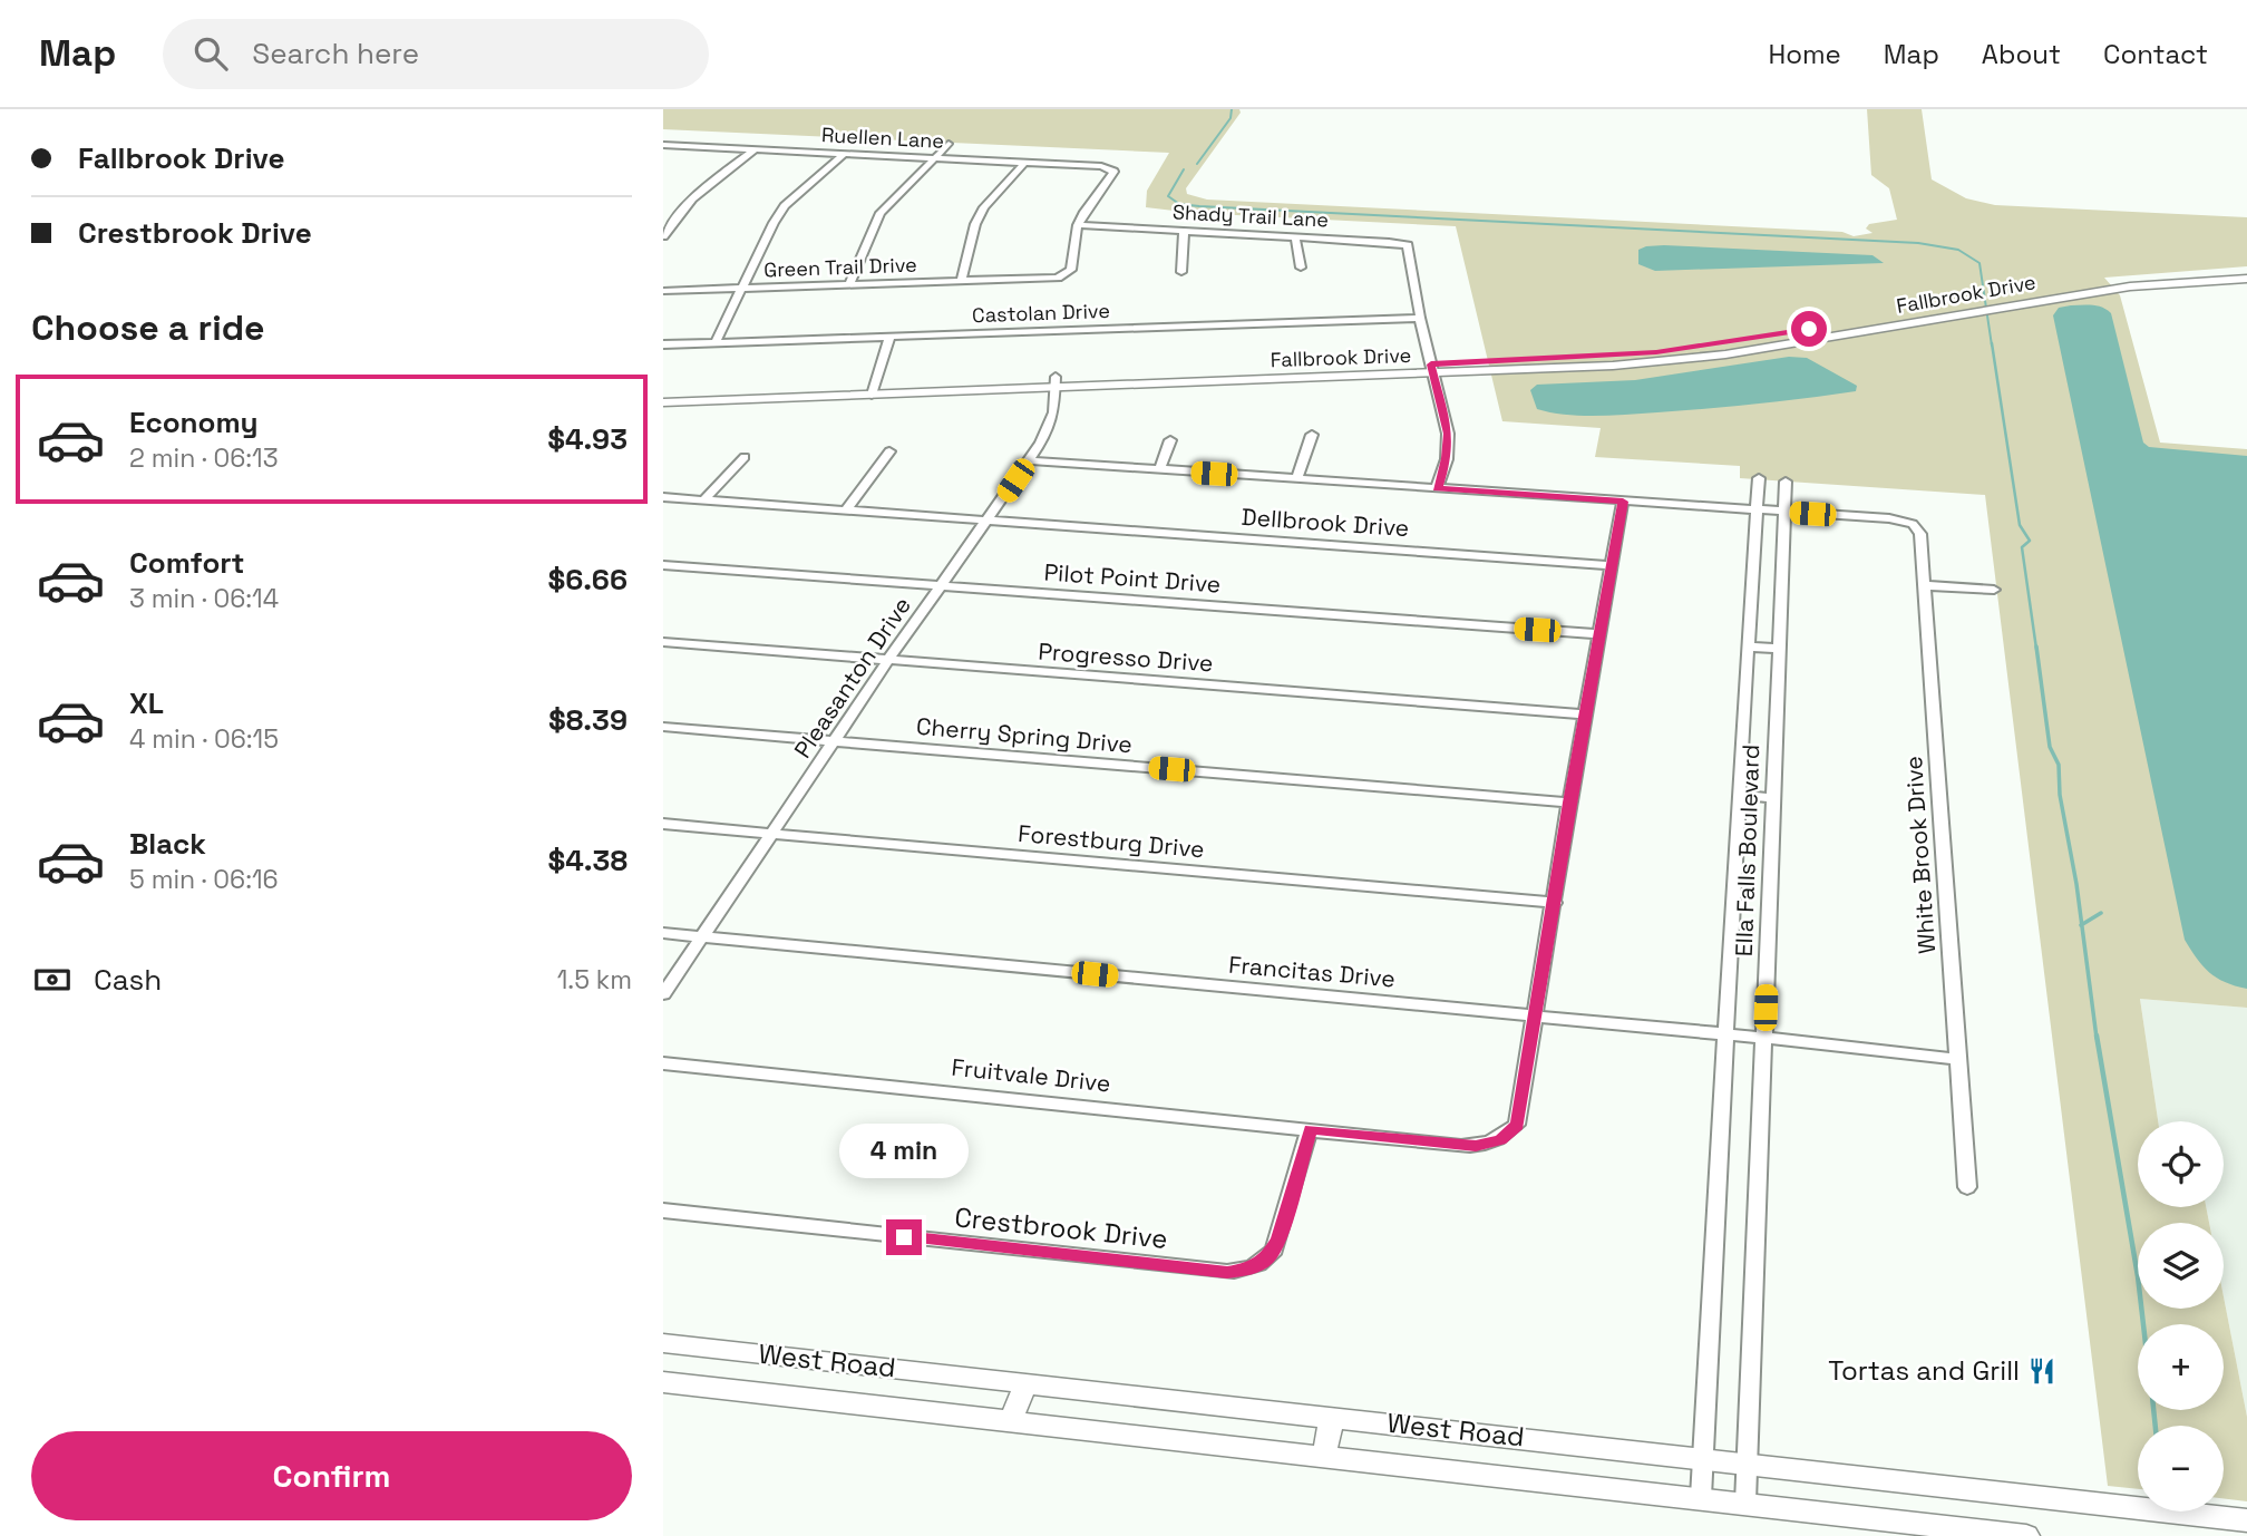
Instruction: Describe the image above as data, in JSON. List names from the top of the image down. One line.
{"streets":{"main road":["Fallbrook Drive","West Road"],"street":["Ruellen Lane","Shady Trail Lane","Green Trail Drive","Castolan Drive","Dellbrook Drive","Pilot Point Drive","Progresso Drive","Pleasanton Drive","Cherry Spring Drive","Forestburg Drive","Ella Falls Boulevard","White Brook Drive","Francitas Drive","Fruitvale Drive","Crestbrook Drive"]},"crossings":[["Ruellen Lane","Shady Trail Lane"],["Shady Trail Lane","Castolan Drive"],["Fallbrook Drive","Pleasanton Drive"],["Dellbrook Drive","Pleasanton Drive"],["Dellbrook Drive","Fruitvale Drive"],["Pilot Point Drive","Pleasanton Drive"],["Pilot Point Drive","Fruitvale Drive"],["Progresso Drive","Pleasanton Drive"],["Progresso Drive","Fruitvale Drive"],["Pleasanton Drive","Cherry Spring Drive"],["Pleasanton Drive","Forestburg Drive"],["Pleasanton Drive","Francitas Drive"],["Cherry Spring Drive","Fruitvale Drive"],["Forestburg Drive","Fruitvale Drive"],["Ella Falls Boulevard","White Brook Drive"],["Ella Falls Boulevard","Francitas Drive"],["Ella Falls Boulevard","West Road"],["White Brook Drive","Francitas Drive"],["Francitas Drive","Fruitvale Drive"],["Fruitvale Drive","Crestbrook Drive"]],"places":{"restaurant":["Tortas and Grill"]},"page":{"header":"Map","search":"Search here","nav":["Home","Map","About","Contact"],"banner":["Fallbrook Drive","Crestbrook Drive"],"heading":"Choose a ride","list":[{"name":"Economy","note":"2 min · 06:13","value":"$4.93"},{"name":"Comfort","note":"3 min · 06:14","value":"$6.66"},{"name":"XL","note":"4 min · 06:15","value":"$8.39"},{"name":"Black","note":"5 min · 06:16","value":"$4.38"}],"pay":["Cash","1.5 km"],"map_buttons":["+","−"],"bubble":"4 min","buttons":"Confirm"}}
